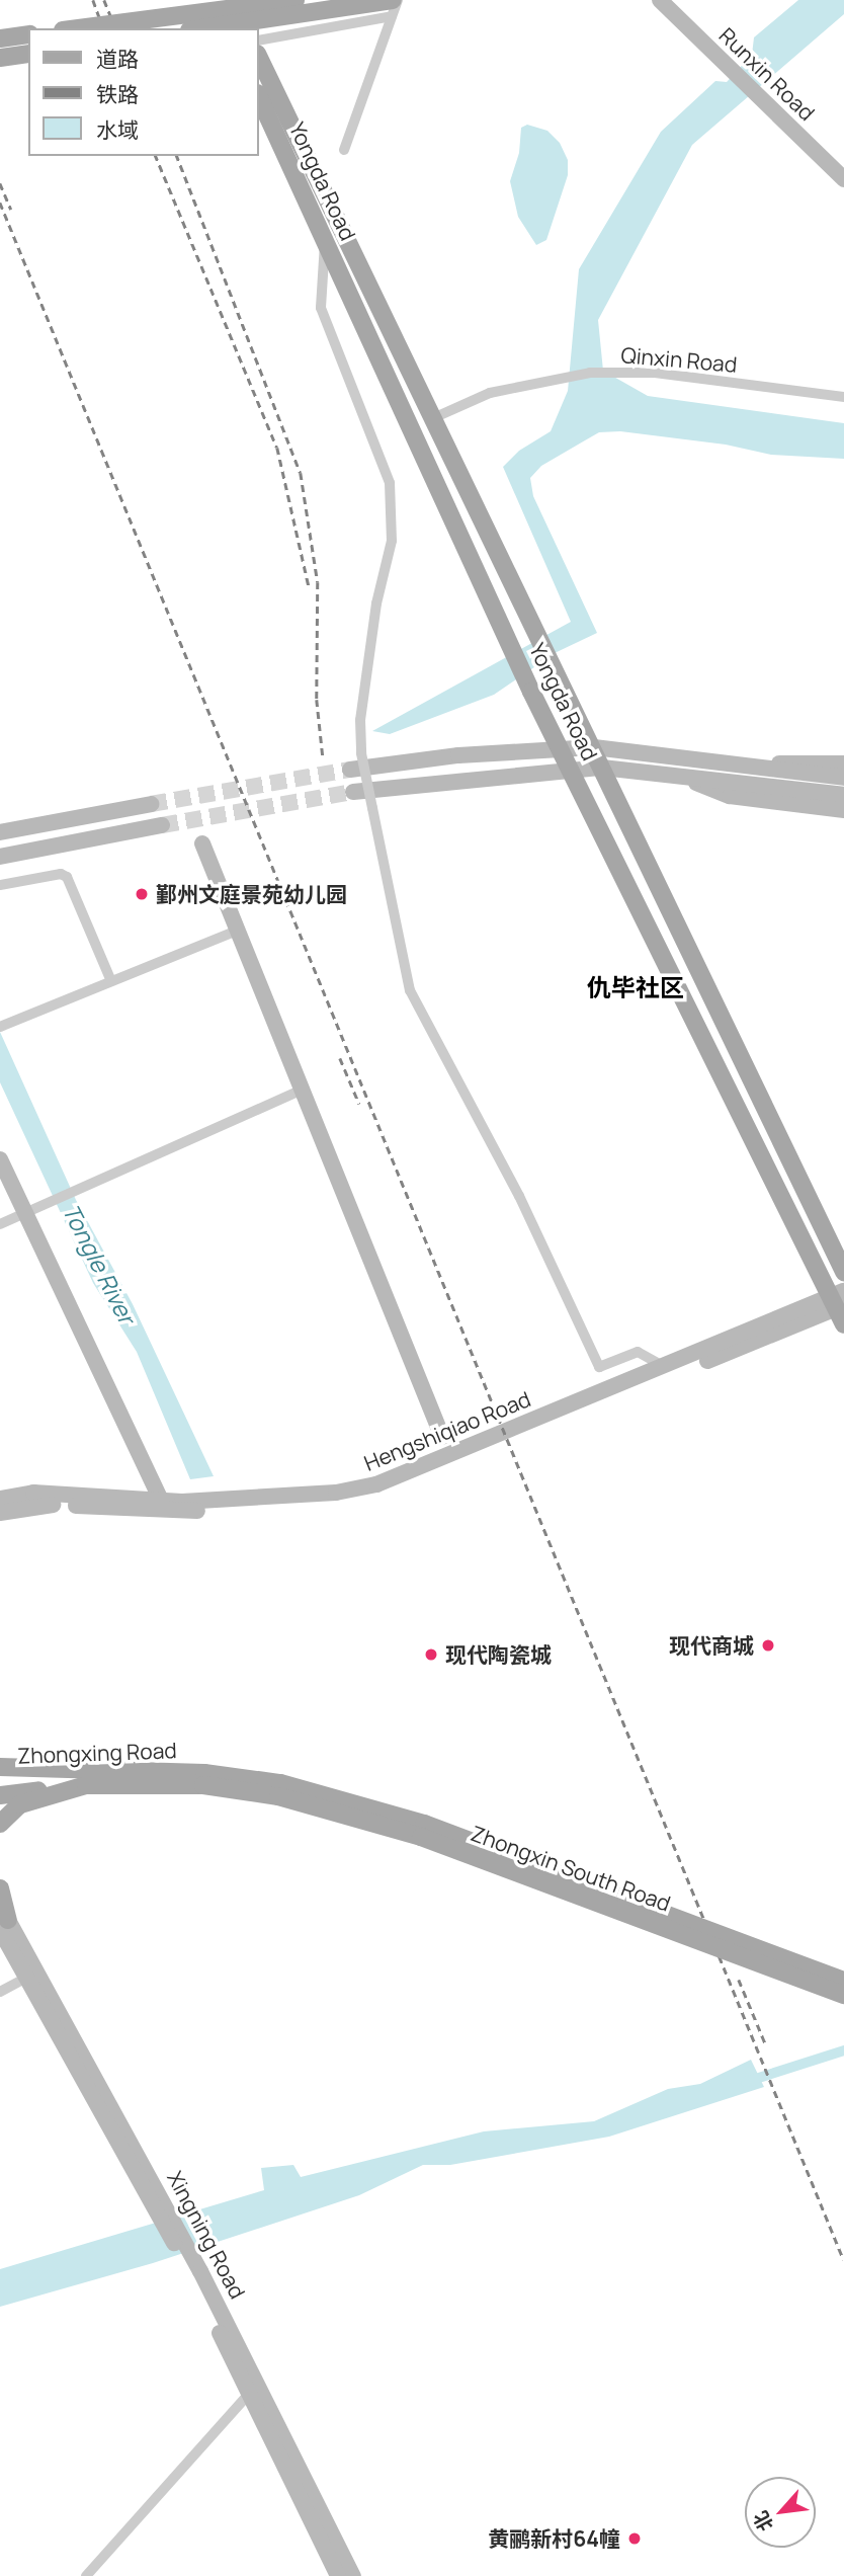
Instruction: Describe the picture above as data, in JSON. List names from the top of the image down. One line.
{"streets":{"main road":["Runxin Road","Yongda Road","Hengshiqiao Road","Zhongxing Road","Zhongxin South Road","Xingning Road"],"street":["Qinxin Road"]},"crossings":[["Yongda Road","Qinxin Road"],["Yongda Road","Hengshiqiao Road"],["Zhongxing Road","Zhongxin South Road"]],"districts":["仇毕社区"],"water":["Tongle River"],"places":["鄞州文庭景苑幼儿园","现代商城","现代陶瓷城","黄鹂新村64幢"],"legend":["道路","铁路","水域"],"north":"bottom left"}
